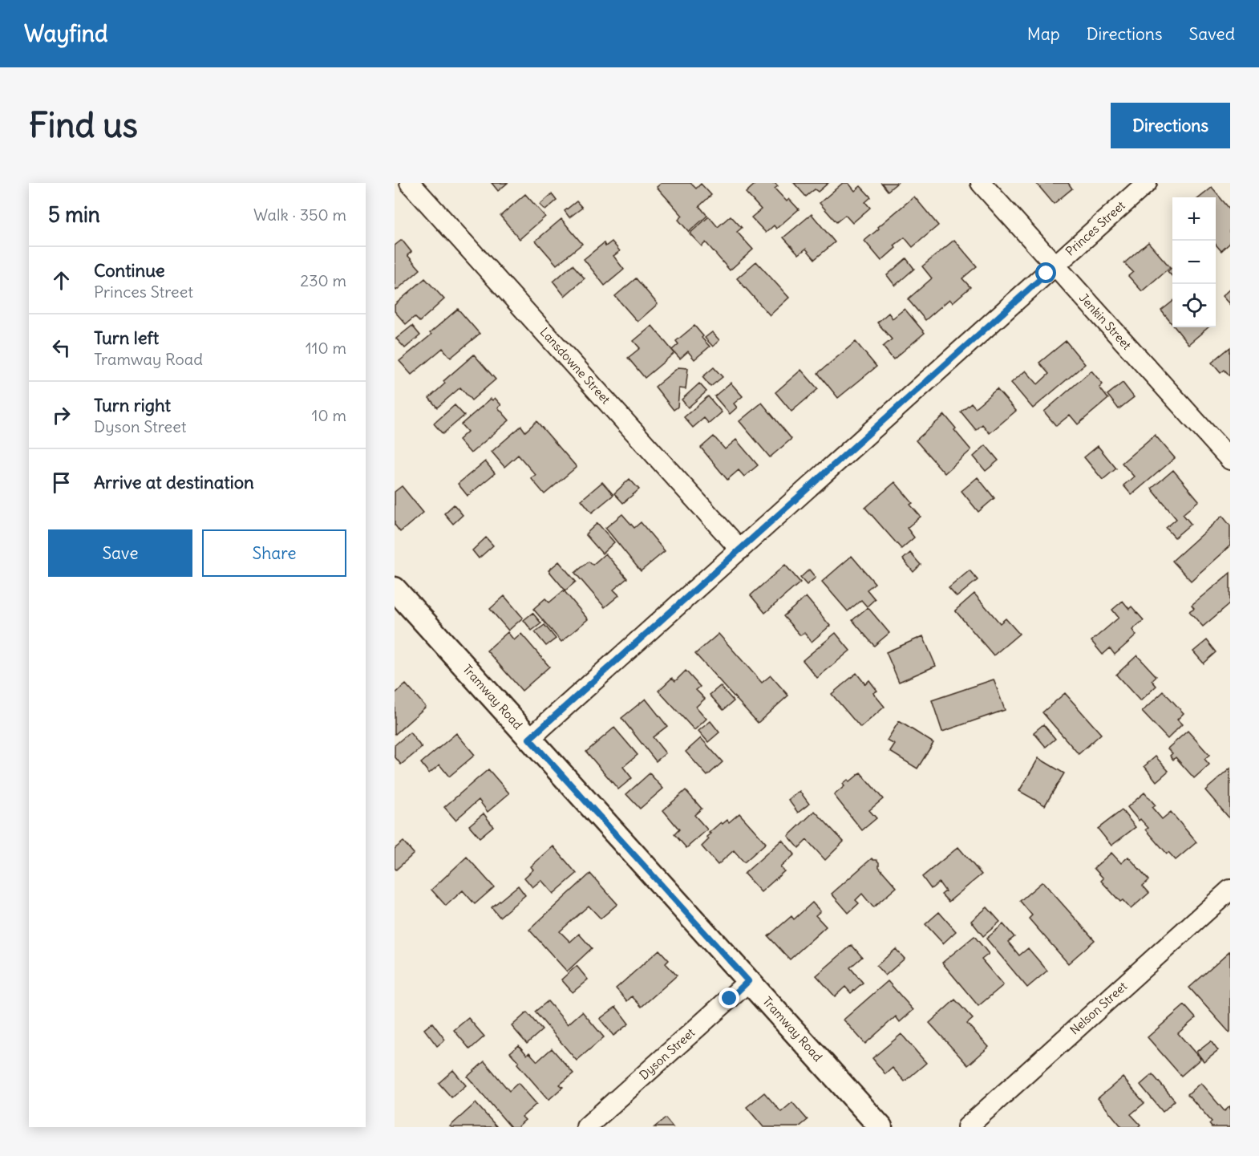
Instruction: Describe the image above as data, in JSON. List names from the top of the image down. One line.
{"streets":{"street":["Princes Street","Jenkin Street","Lansdowne Street","Tramway Road","Nelson Street","Dyson Street"]},"crossings":[["Princes Street","Jenkin Street"],["Princes Street","Lansdowne Street"],["Princes Street","Tramway Road"],["Tramway Road","Dyson Street"]],"page":{"header":"Wayfind","nav":["Map","Directions","Saved"],"buttons":["Directions",["Save","Share"]],"title":"Find us","heading":["5 min","Walk · 350 m"],"map_buttons":["+","−"],"list":[["Continue","Princes Street","230 m"],["Turn left","Tramway Road","110 m"],["Turn right","Dyson Street","10 m"],"Arrive at destination"]}}
